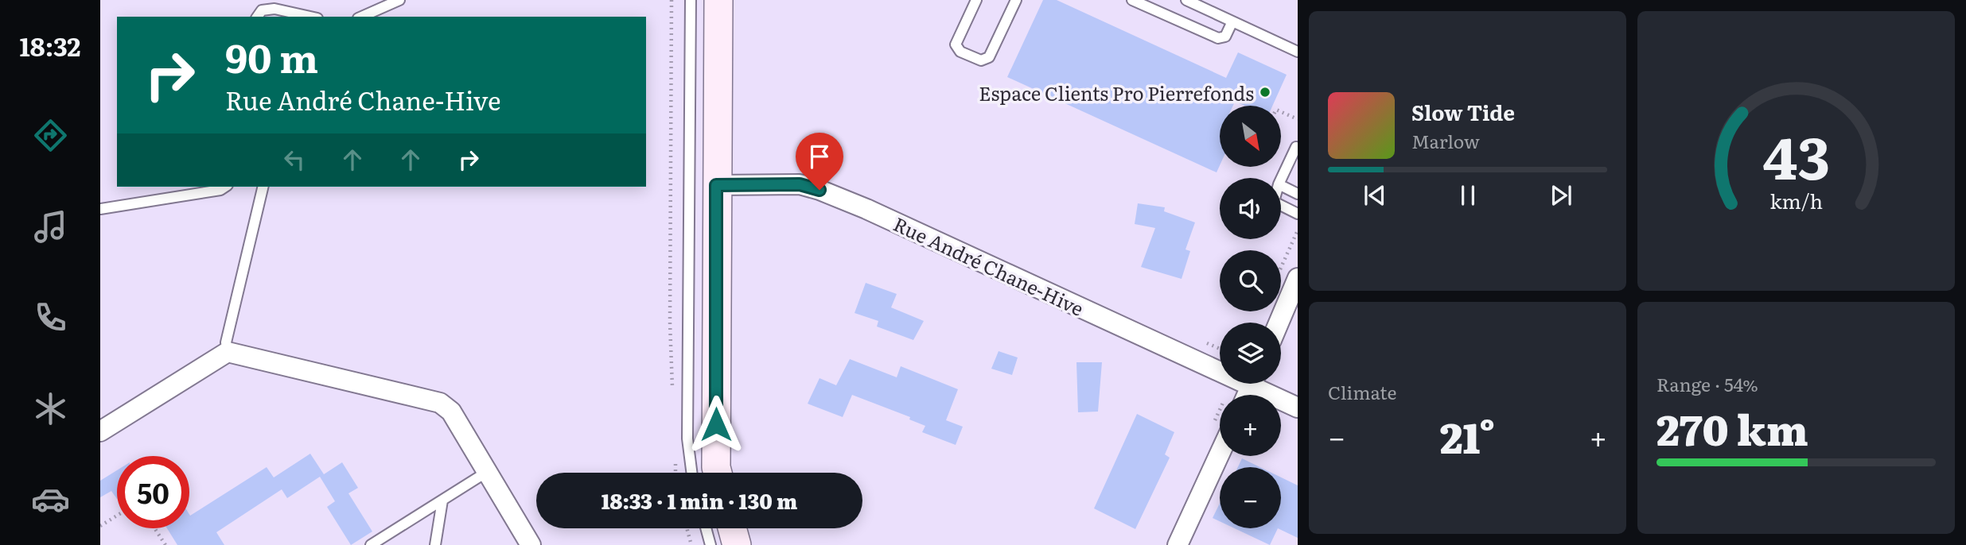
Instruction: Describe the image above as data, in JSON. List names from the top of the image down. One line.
{"streets":{"street":["Rue André Chane-Hive"]},"places":["Espace Clients Pro Pierrefonds"],"north":"bottom right","page":{"tabs":"18:32","turn":["90 m","Rue André Chane-Hive"],"song":["Slow Tide","Marlow"],"map_buttons":["+","−"],"tile":["Climate",["Range · 54%","270 km"]],"heat":["−","21°","+"],"limit":"50","trip":"18:33 · 1 min · 130 m","gauge":["43","km/h"]}}
